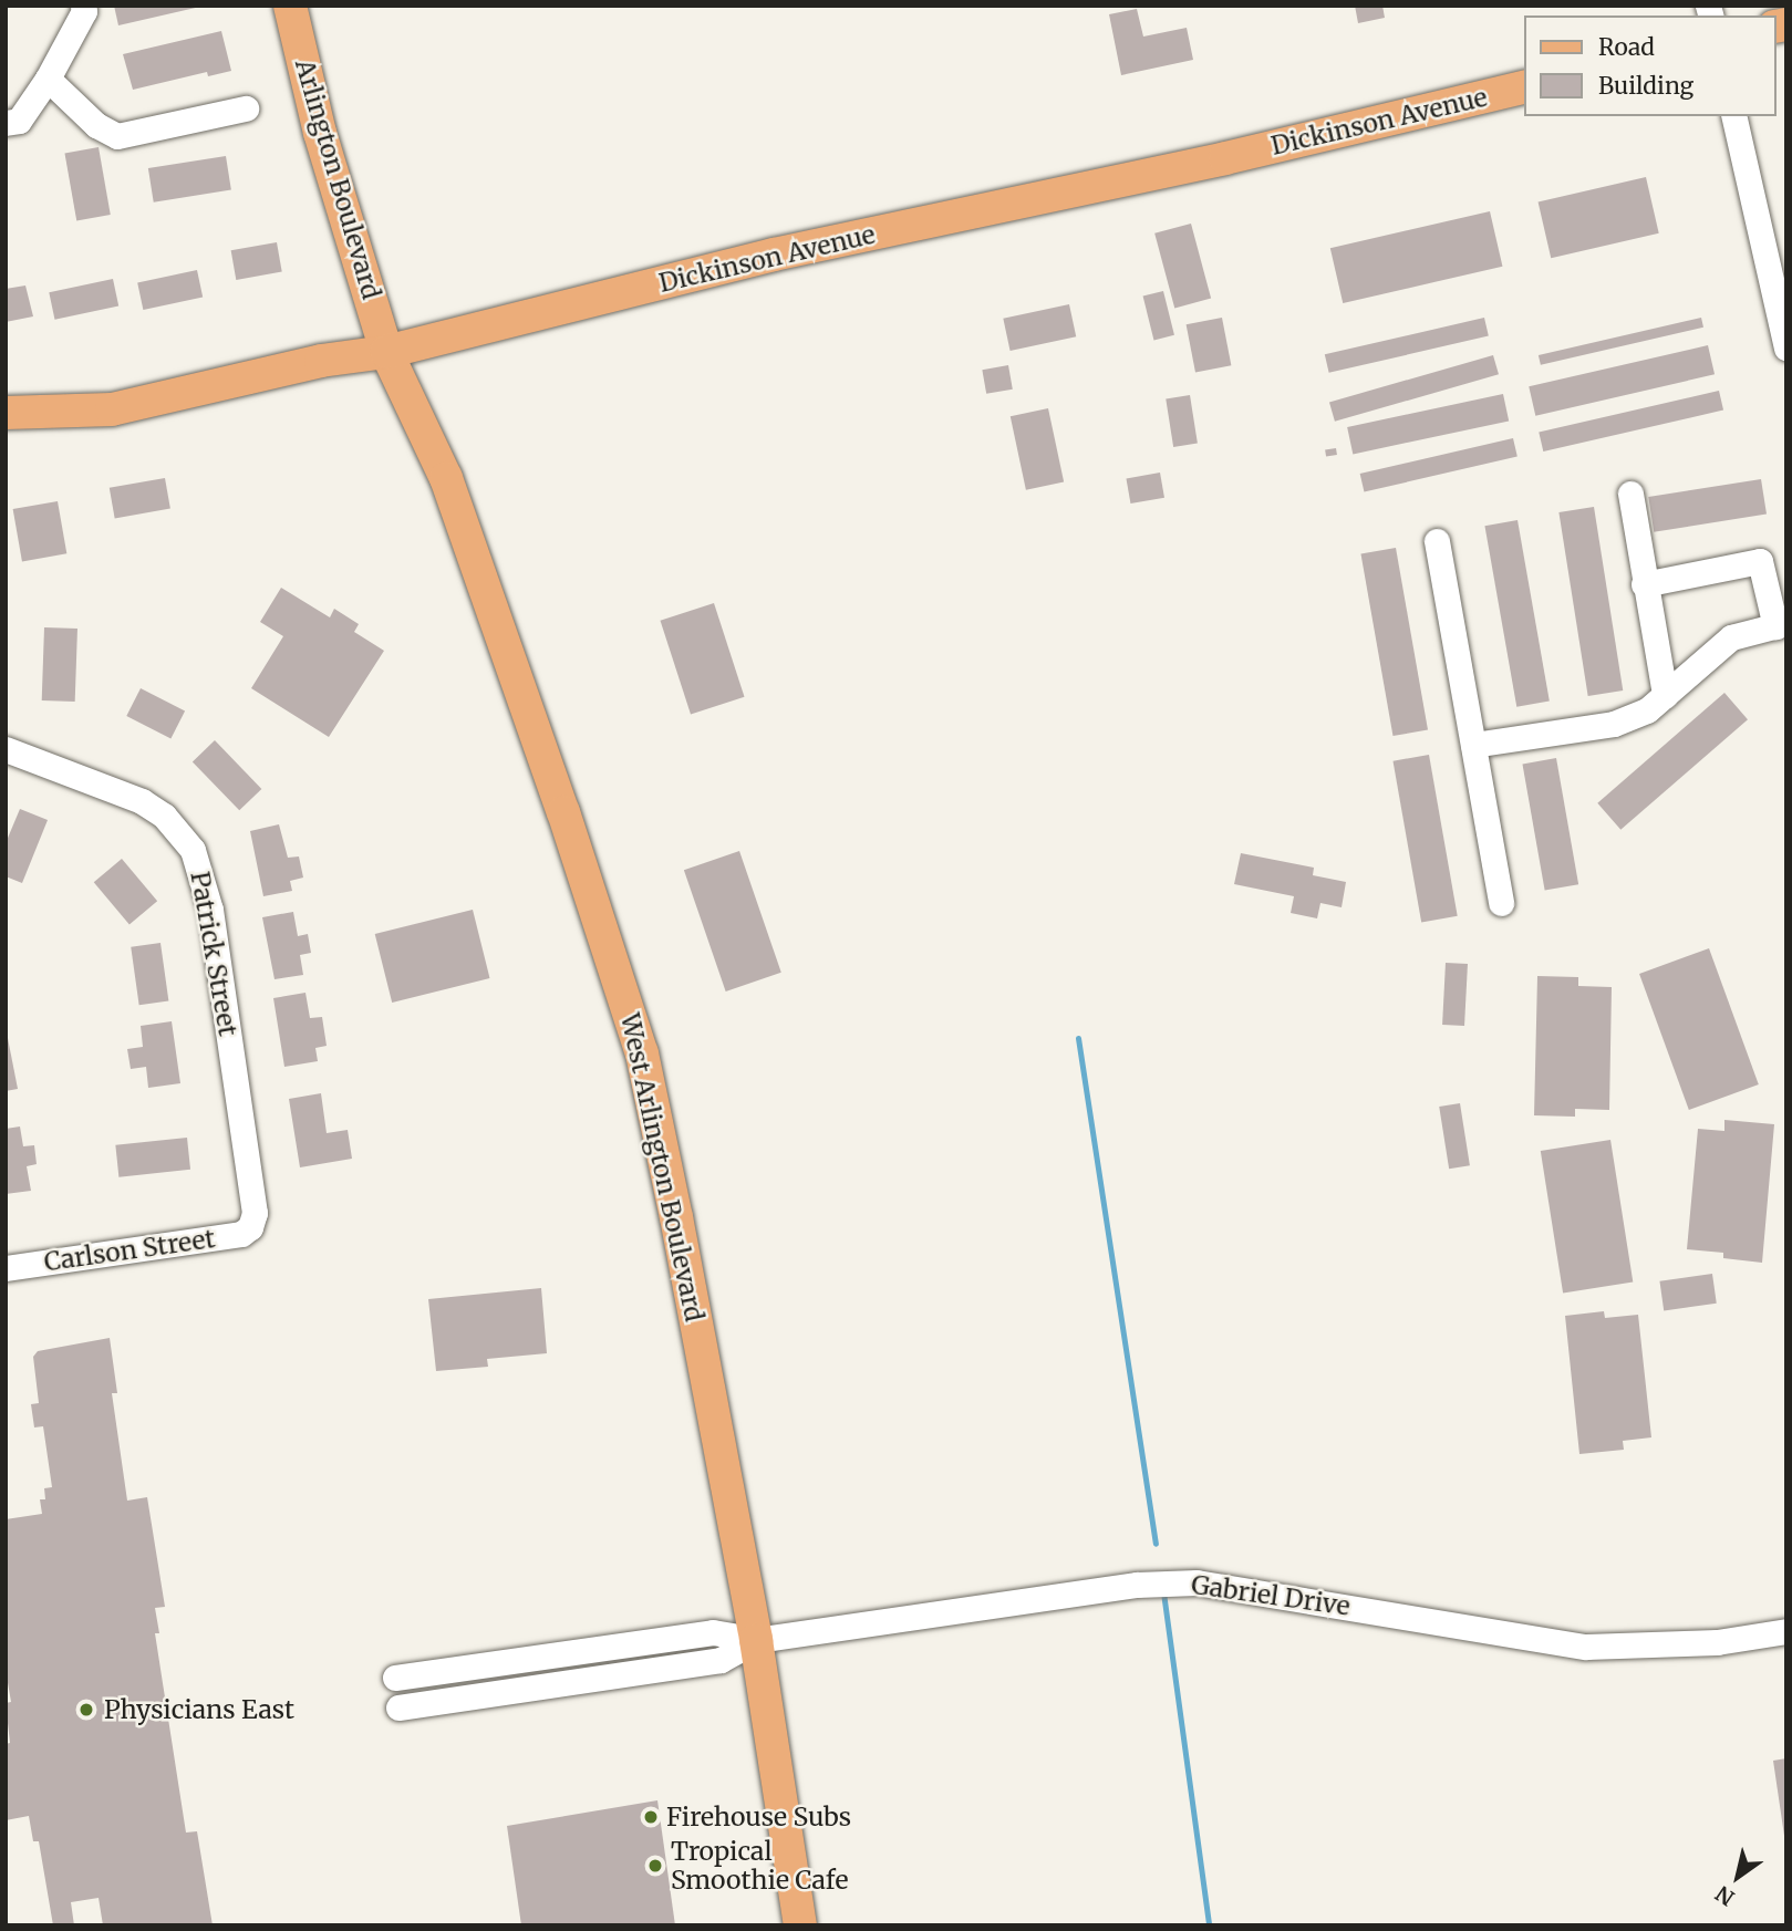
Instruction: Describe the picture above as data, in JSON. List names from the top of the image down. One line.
{"streets":{"main road":["Dickinson Avenue","Arlington Boulevard","West Arlington Boulevard"],"street":["Patrick Street","Carlson Street","Gabriel Drive"]},"crossings":[["Dickinson Avenue","Arlington Boulevard"],["Dickinson Avenue","West Arlington Boulevard"],["Arlington Boulevard","West Arlington Boulevard"],["Patrick Street","Carlson Street"],["West Arlington Boulevard","Gabriel Drive"]],"places":["Physicians East","Firehouse Subs","Tropical Smoothie Cafe"],"legend":["Road","Building"],"north":"bottom left"}
